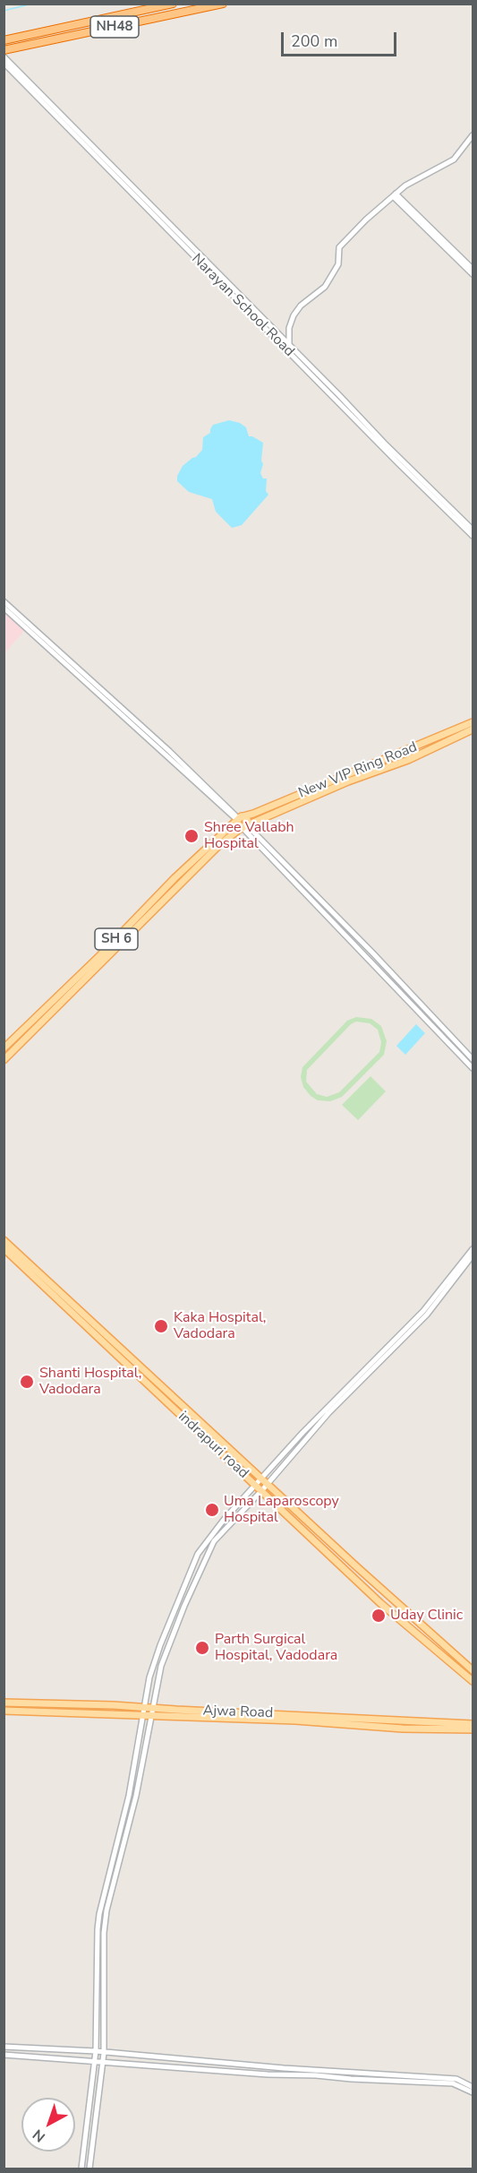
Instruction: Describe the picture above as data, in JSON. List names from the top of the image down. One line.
{"streets":{"highway":["NH48"],"main road":["New VIP Ring Road","SH 6","indrapuri road","Ajwa Road"],"street":["Narayan School Road"]},"places":["Shree Vallabh Hospital","Kaka Hospital, Vadodara","Shanti Hospital, Vadodara","Uma Laparoscopy Hospital","Uday Clinic","Parth Surgical Hospital, Vadodara"],"scale_bar":"200 m","north":"bottom left"}
